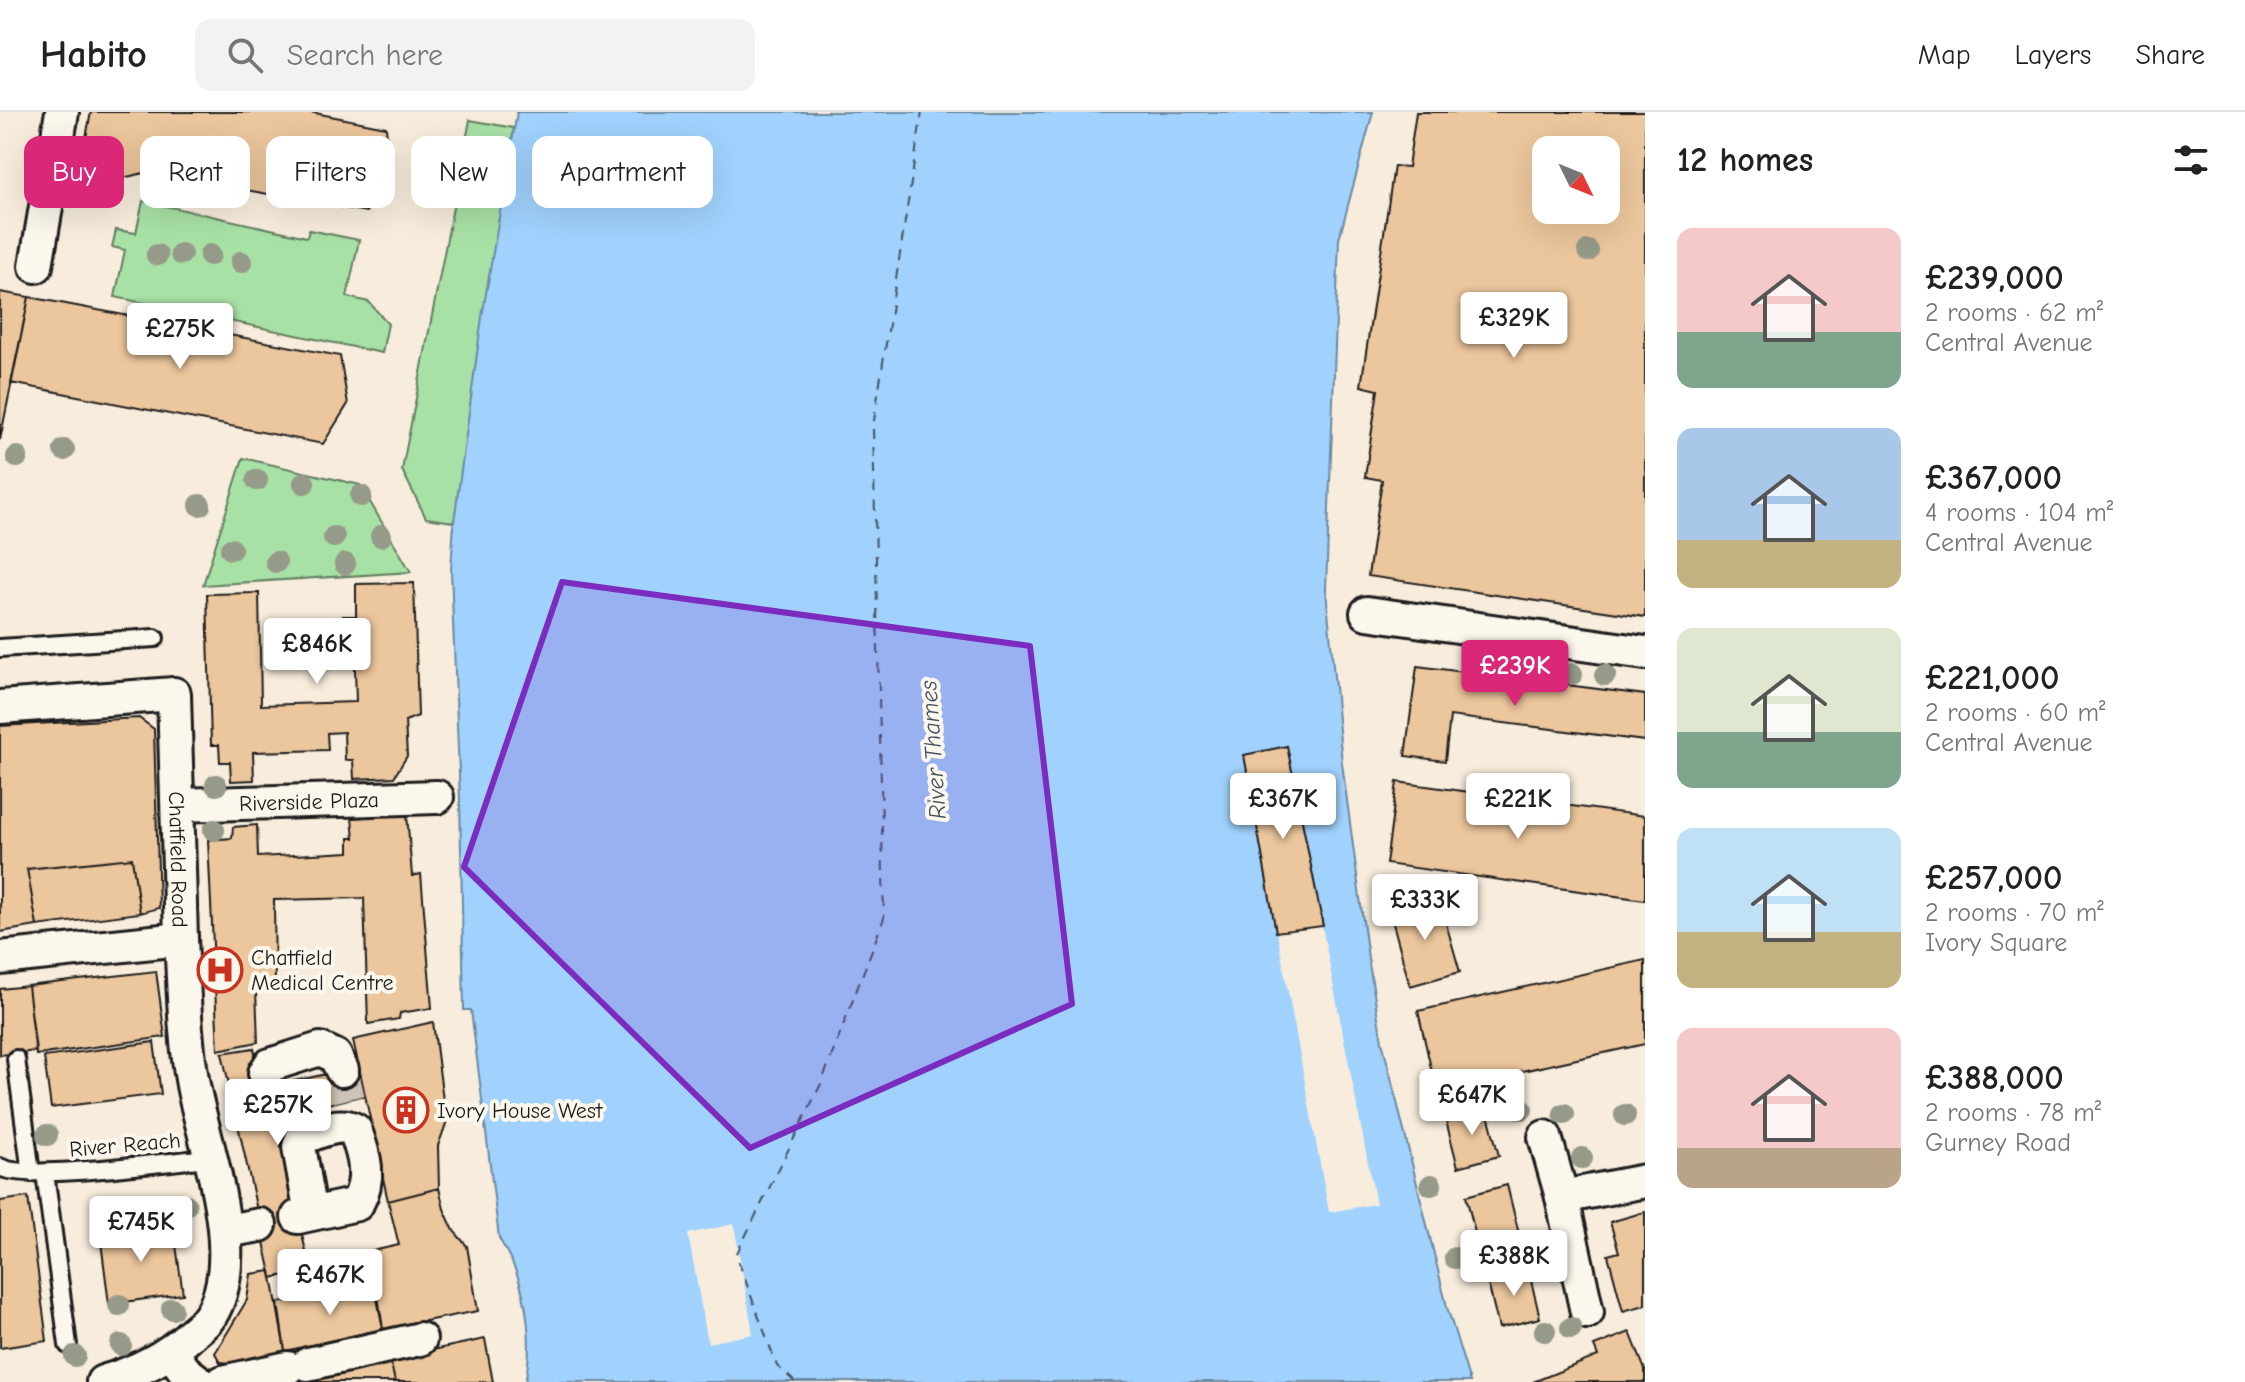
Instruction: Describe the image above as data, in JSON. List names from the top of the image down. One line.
{"streets":{"street":["Riverside Plaza","Chatfield Road"],"lane":["River Reach"]},"crossings":[["Riverside Plaza","Chatfield Road"]],"water":["River Thames"],"places":{"hospital":["Chatfield Medical Centre"],"building":["Ivory House West"]},"north":"bottom right","page":{"header":"Habito","search":"Search here","nav":["Map","Layers","Share"],"heading":"12 homes","chip":["Buy","Rent","Filters","New","Apartment"],"list":[{"name":"£239,000","note":"2 rooms · 62 m² · Central Avenue"},{"name":"£367,000","note":"4 rooms · 104 m² · Central Avenue"},{"name":"£221,000","note":"2 rooms · 60 m² · Central Avenue"},{"name":"£257,000","note":"2 rooms · 70 m² · Ivory Square"},{"name":"£388,000","note":"2 rooms · 78 m² · Gurney Road"}],"price":["£329K","£275K","£846K","£239K","£367K","£221K","£333K","£647K","£257K","£745K","£388K","£467K"]}}
